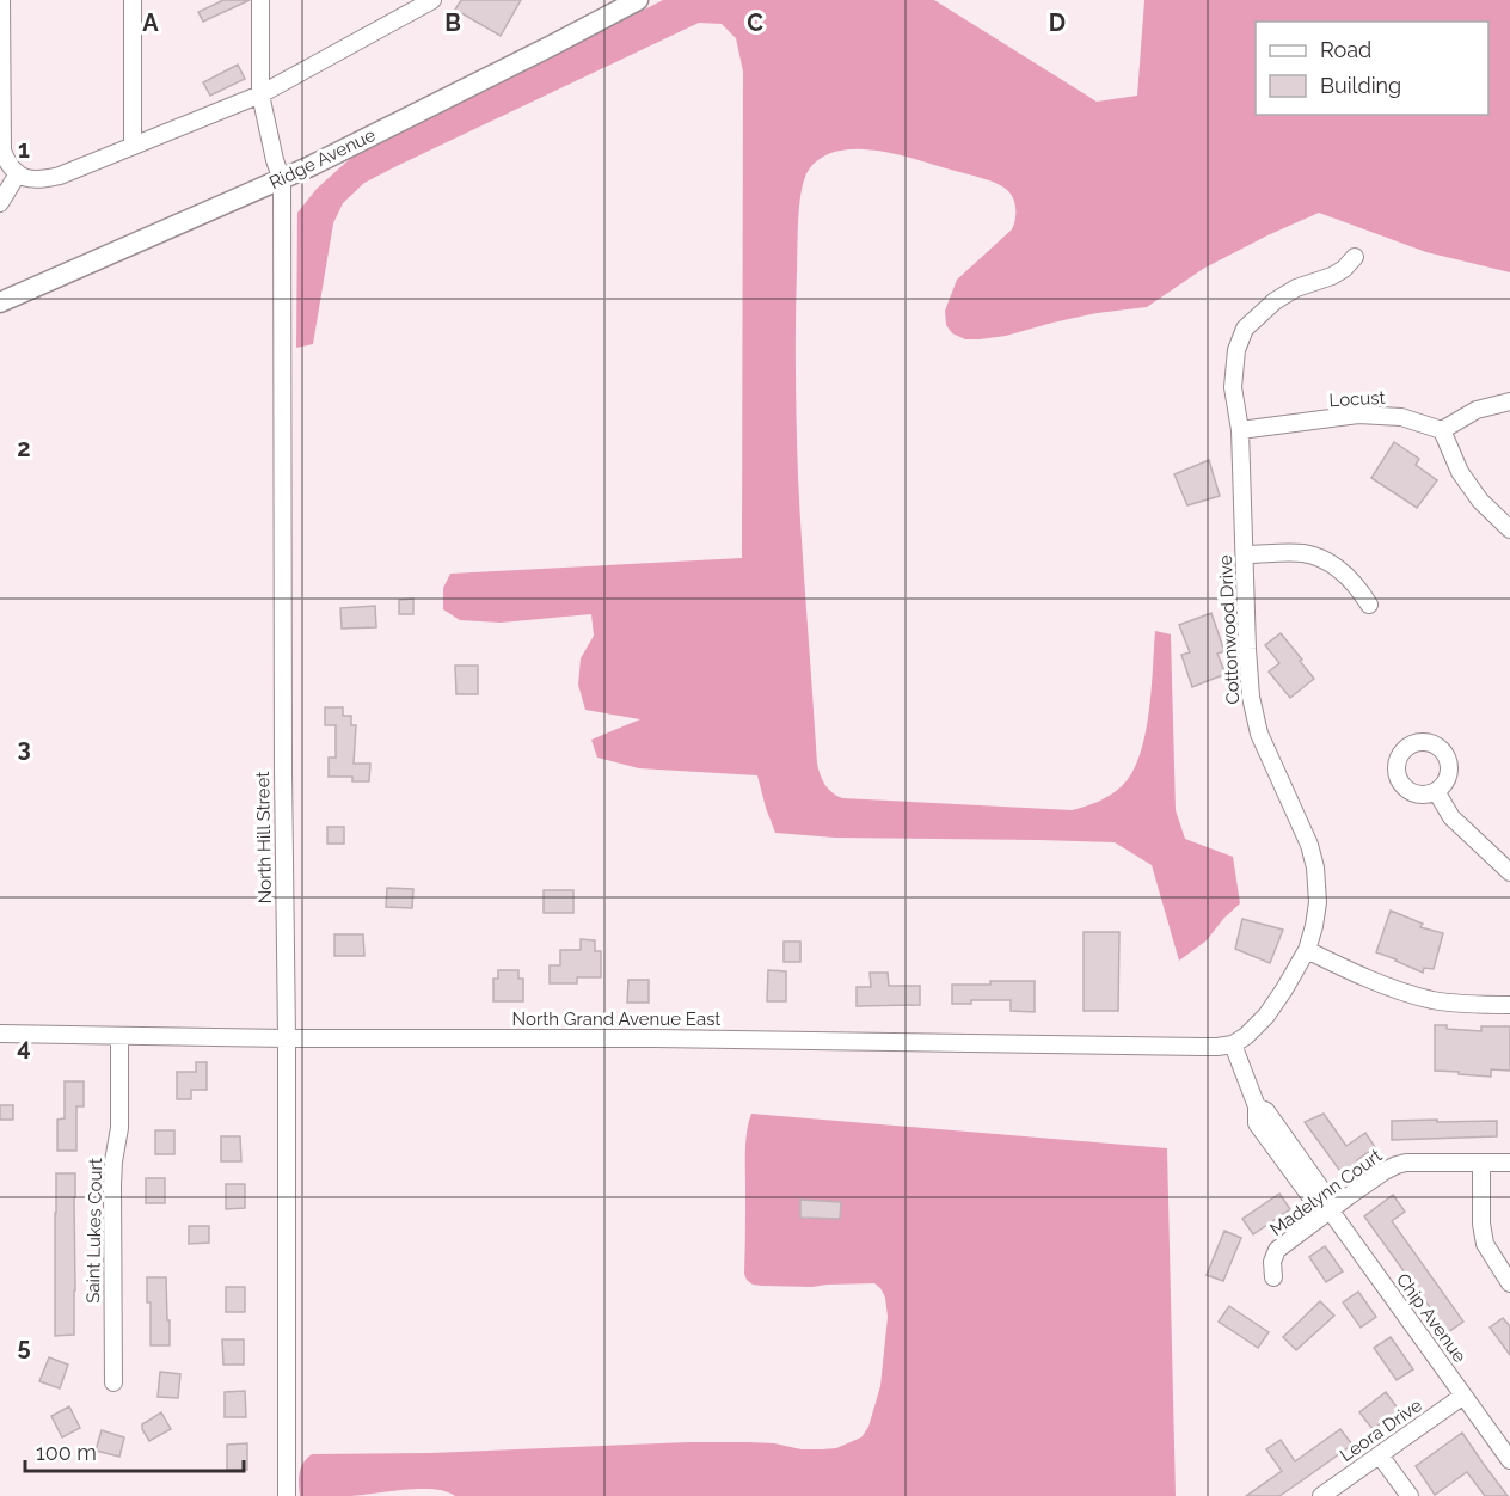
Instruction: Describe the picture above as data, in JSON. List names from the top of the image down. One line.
{"streets":{"street":["Ridge Avenue","Locust","Cottonwood Drive","North Hill Street","North Grand Avenue East","Madelynn Court","Saint Lukes Court","Chip Avenue","Leora Drive"]},"crossings":[["Ridge Avenue","North Hill Street"],["Locust","Cottonwood Drive"],["Cottonwood Drive","North Grand Avenue East"],["Cottonwood Drive","Chip Avenue"],["North Hill Street","North Grand Avenue East"],["North Grand Avenue East","Saint Lukes Court"],["North Grand Avenue East","Chip Avenue"],["Madelynn Court","Chip Avenue"],["Chip Avenue","Leora Drive"]],"legend":["Road","Building"],"scale_bar":"100 m","grid":{"columns":["A","B","C","D"],"rows":["1","2","3","4","5"]}}
